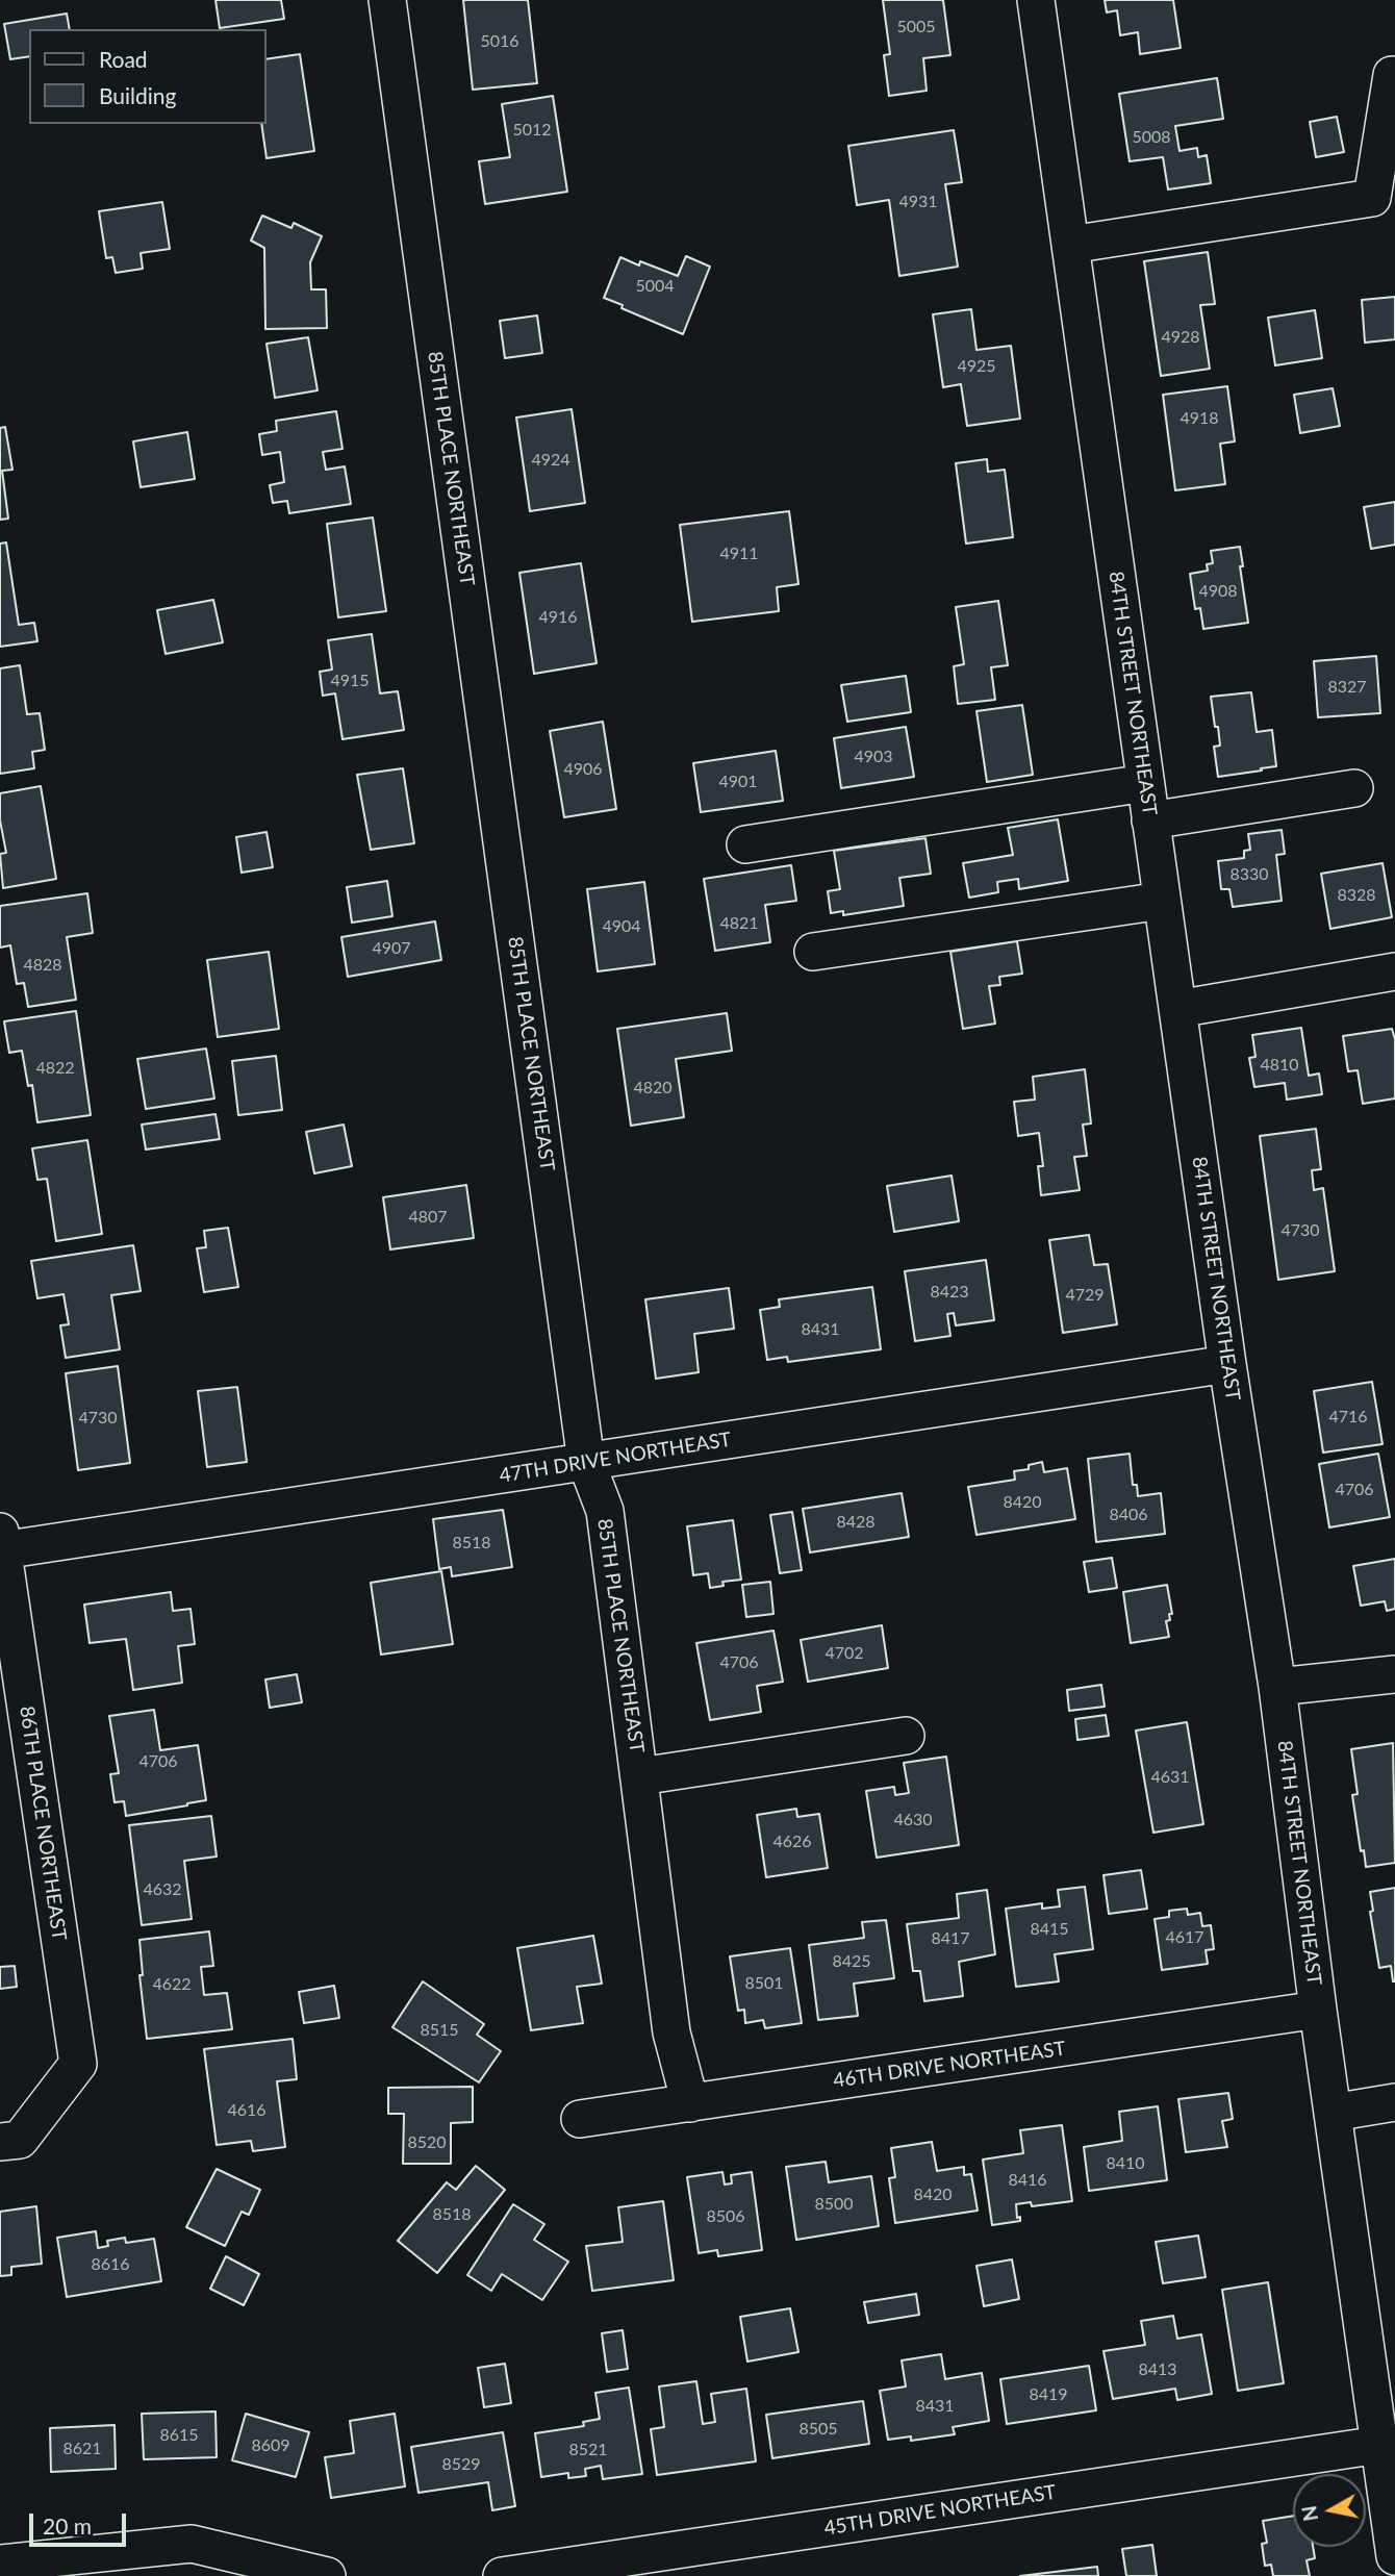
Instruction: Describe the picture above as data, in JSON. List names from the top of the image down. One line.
{"streets":{"street":["85TH PLACE NORTHEAST","84TH STREET NORTHEAST","47TH DRIVE NORTHEAST","86TH PLACE NORTHEAST","46TH DRIVE NORTHEAST","45TH DRIVE NORTHEAST"]},"crossings":[["85TH PLACE NORTHEAST","47TH DRIVE NORTHEAST"],["85TH PLACE NORTHEAST","46TH DRIVE NORTHEAST"],["84TH STREET NORTHEAST","47TH DRIVE NORTHEAST"],["84TH STREET NORTHEAST","46TH DRIVE NORTHEAST"],["84TH STREET NORTHEAST","45TH DRIVE NORTHEAST"],["47TH DRIVE NORTHEAST","86TH PLACE NORTHEAST"]],"house_numbers":["5005","5016","5012","5008","4931","5004","4928","4925","4918","4924","4911","4908","4916","4915","8327","4903","4906","4901","8330","8328","4821","4904","4907","4828","4810","4822","4820","4807","4730","8423","4729","8431","4716","4730","4706","8420","8406","8428","8518","4702","4706","4706","4631","4630","4626","4632","8415","4617","8417","8425","8501","4622","8515","4616","8520","8410","8416","8420","8500","8518","8506","8616","8413","8419","8431","8505","8615","8609","8621","8521","8529"],"legend":["Road","Building"],"scale_bar":"20 m","north":"left"}
